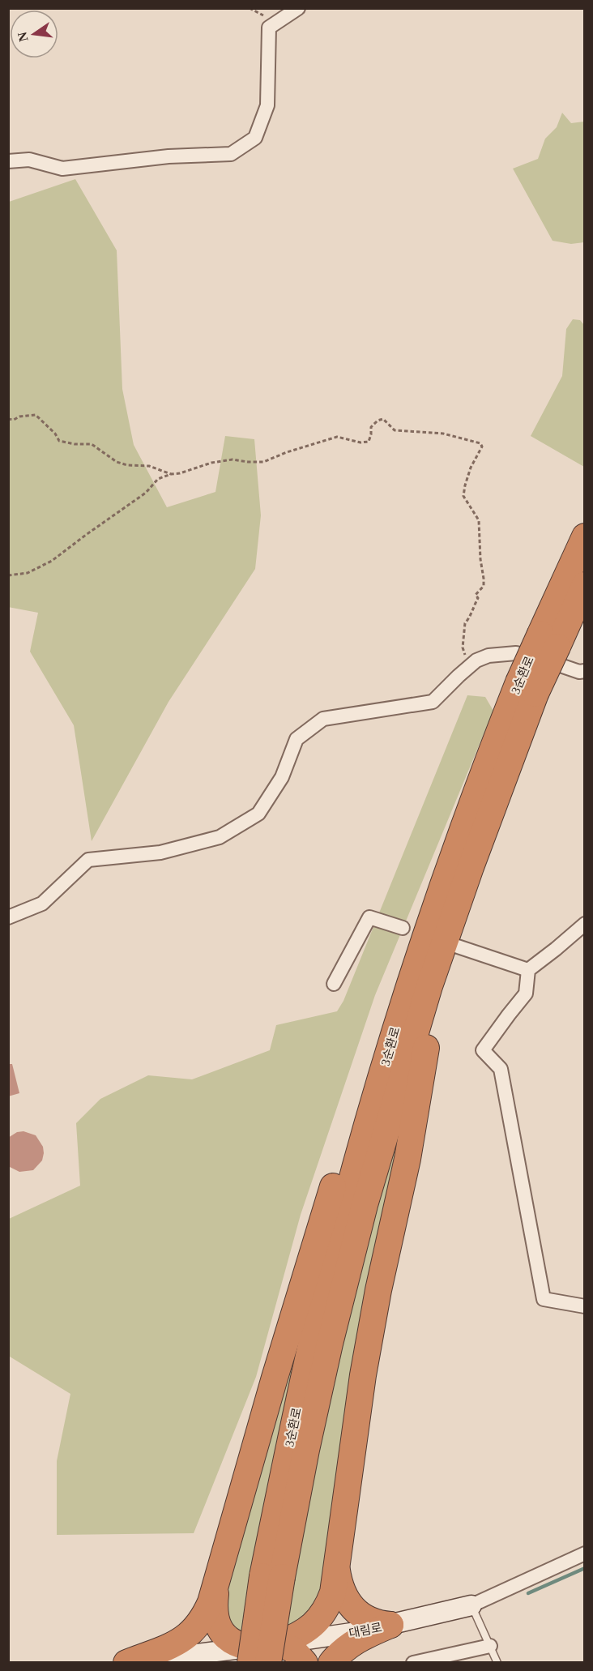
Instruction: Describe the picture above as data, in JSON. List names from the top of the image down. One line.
{"streets":{"highway":["3순환로"],"street":["대림로"]},"north":"left"}
